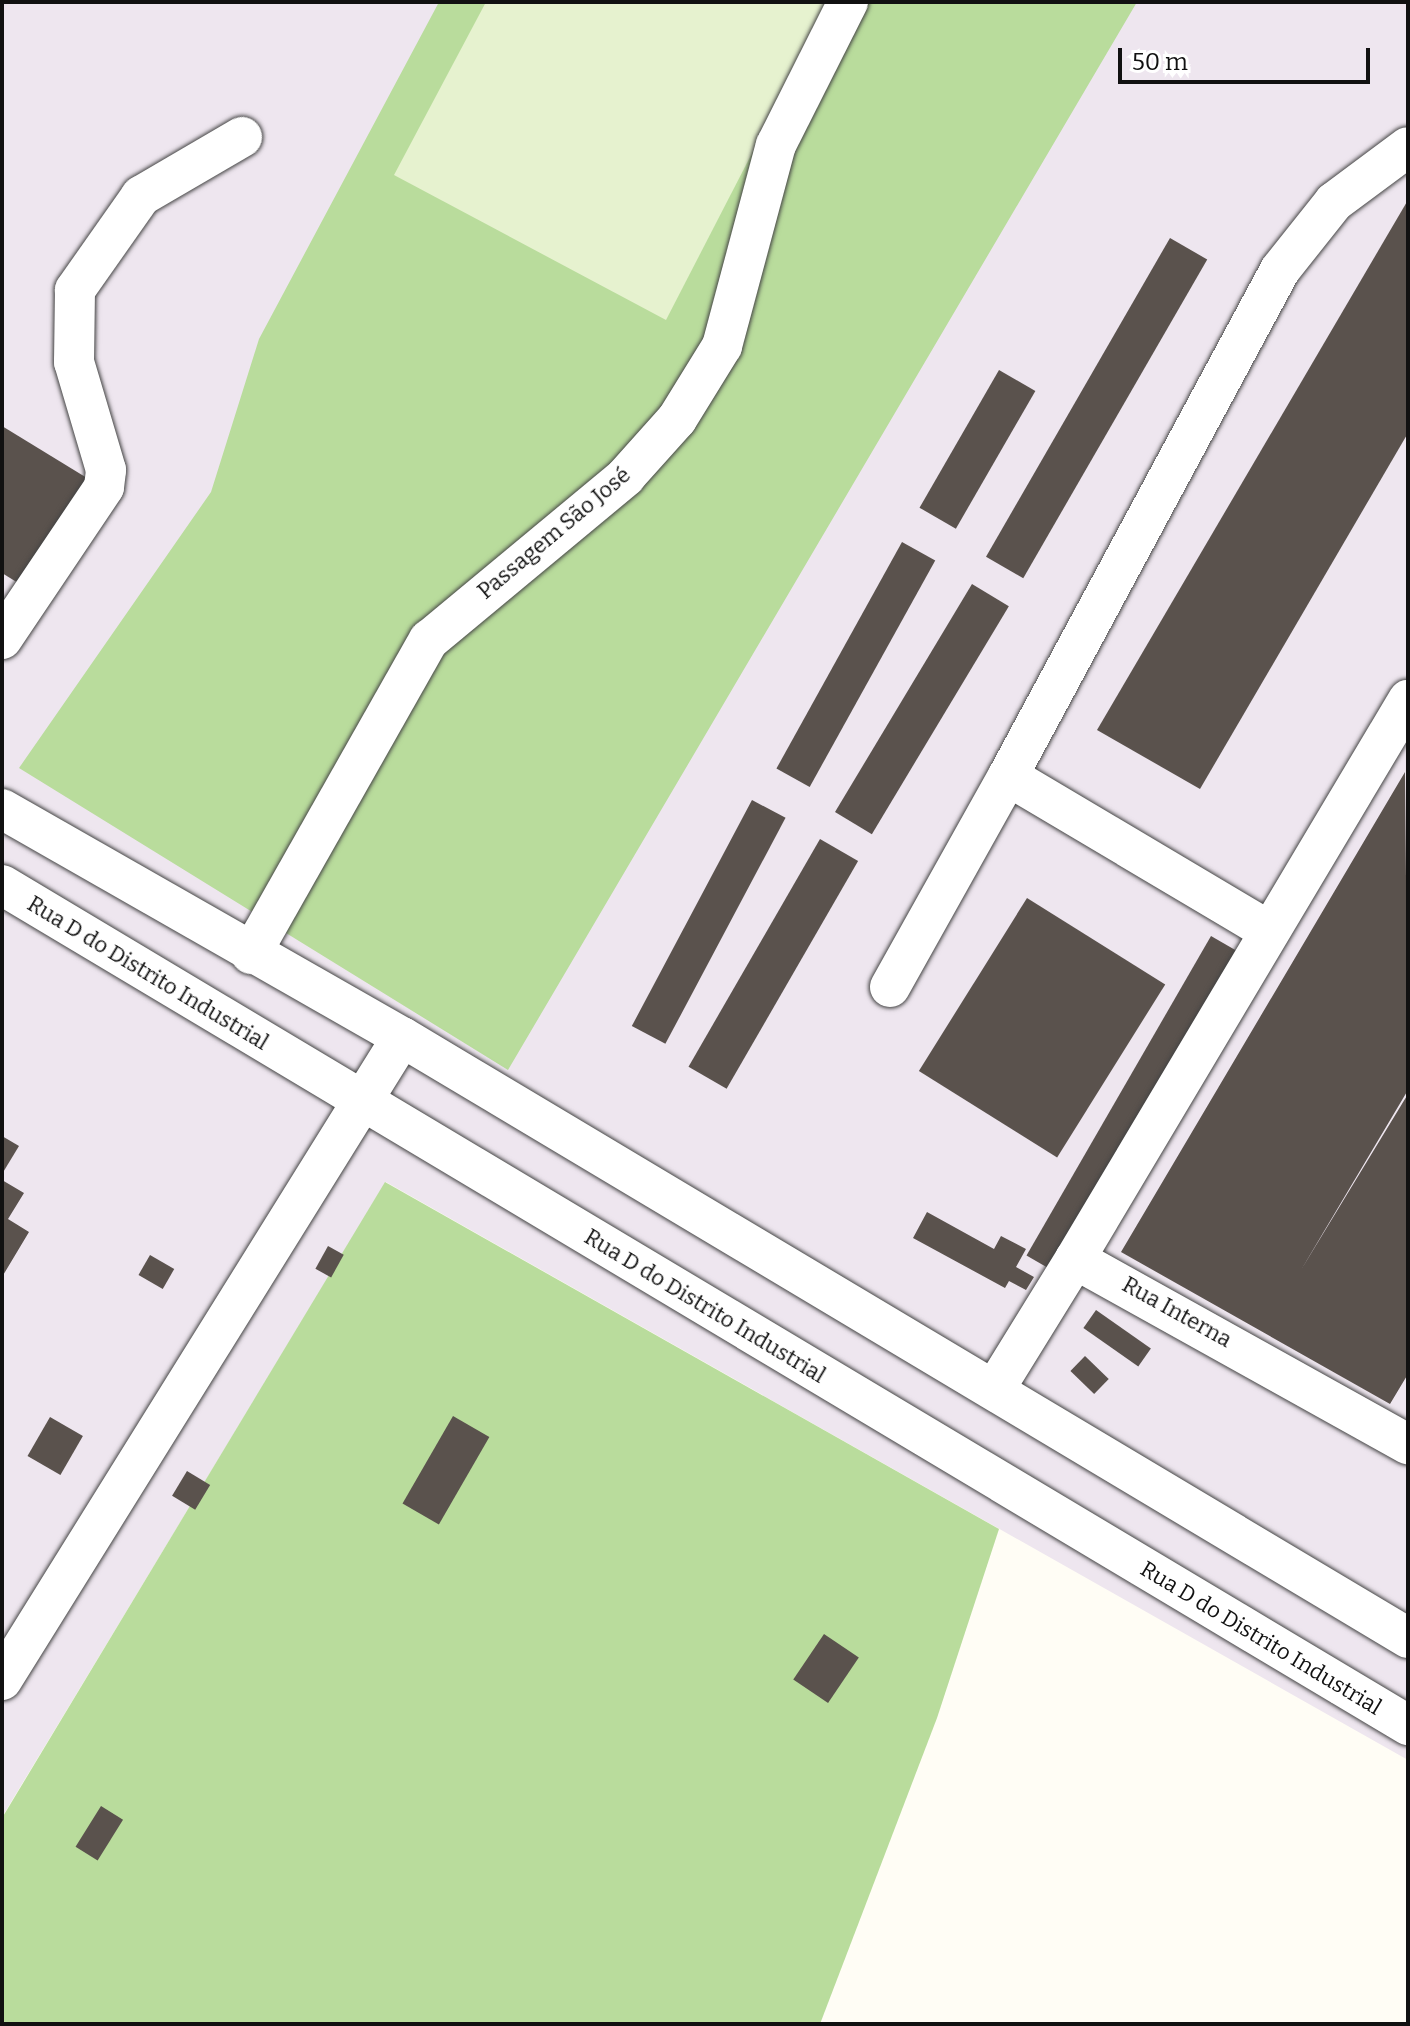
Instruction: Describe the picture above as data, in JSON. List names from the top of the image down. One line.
{"streets":{"street":["Passagem São José","Rua D do Distrito Industrial","Rua Interna"]},"scale_bar":"50 m"}
